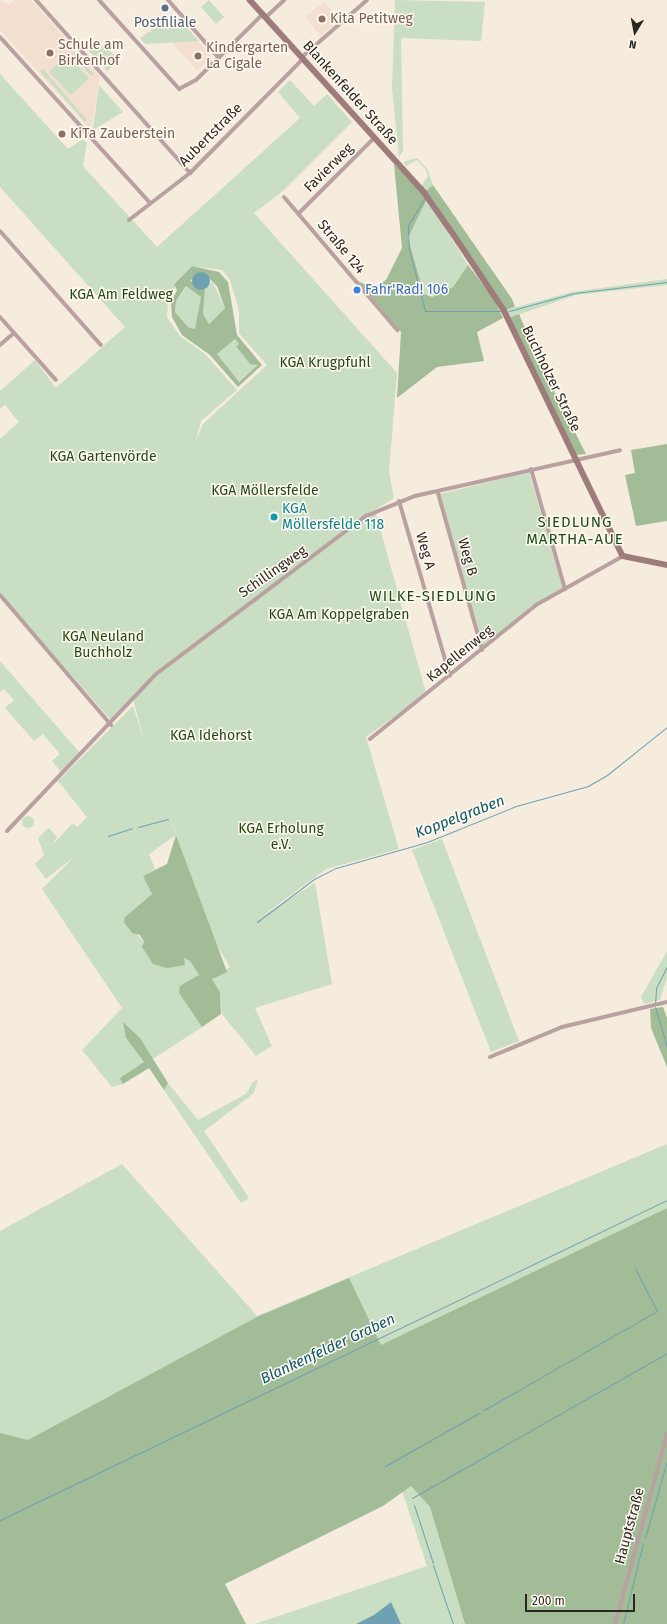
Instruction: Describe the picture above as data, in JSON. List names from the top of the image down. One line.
{"streets":{"street":["Blankenfelder Straße","Aubertstraße","Favierweg","Straße 124","Buchholzer Straße","Weg A","Weg B","Schillingweg","Kapellenweg","Hauptstraße"]},"crossings":[["Blankenfelder Straße","Aubertstraße"],["Blankenfelder Straße","Favierweg"],["Blankenfelder Straße","Buchholzer Straße"],["Favierweg","Straße 124"],["Buchholzer Straße","Schillingweg"],["Buchholzer Straße","Kapellenweg"],["Weg A","Schillingweg"],["Weg A","Kapellenweg"],["Weg B","Schillingweg"],["Weg B","Kapellenweg"]],"districts":["SIEDLUNG MARTHA-AUE","WILKE-SIEDLUNG"],"water":["Koppelgraben","Blankenfelder Graben"],"parks":["KGA Am Feldweg","KGA Krugpfuhl","KGA Gartenvörde","KGA Möllersfelde","KGA Am Koppelgraben","KGA Neuland Buchholz","KGA Idehorst","KGA Erholung e.V."],"places":["Postfiliale","Kita Petitweg","Schule am Birkenhof","Kindergarten La Cigale","KiTa Zauberstein","Fahr'Rad! 106","KGA Möllersfelde 118"],"scale_bar":"200 m","north":"bottom"}
